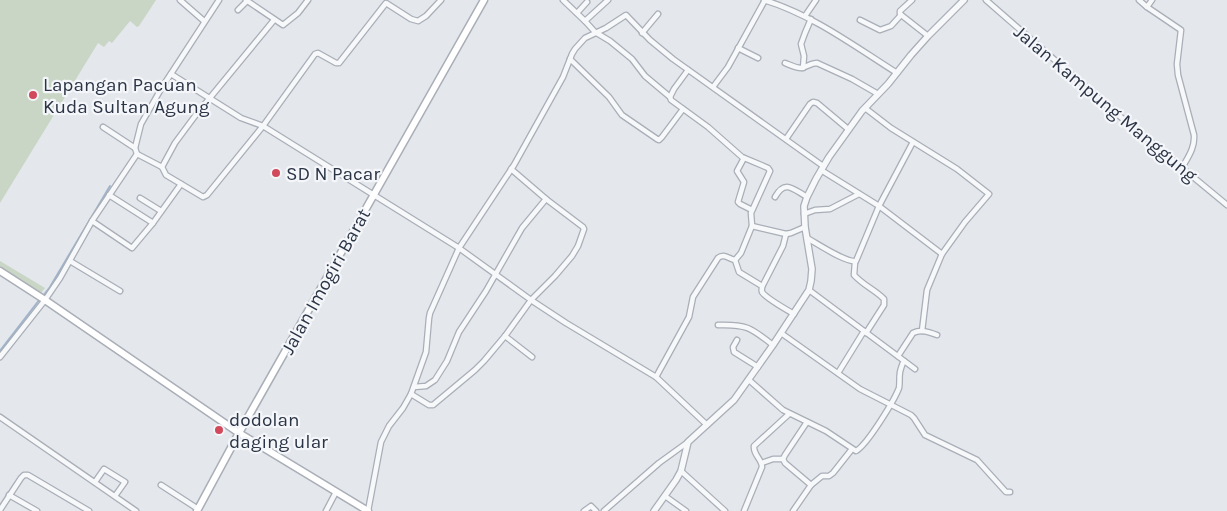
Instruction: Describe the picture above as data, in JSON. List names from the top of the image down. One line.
{"streets":{"main road":["Jalan Imogiri Barat"],"street":["Jalan Kampung Manggung"]},"places":["Lapangan Pacuan Kuda Sultan Agung","SD N Pacar","dodolan daging ular"]}
